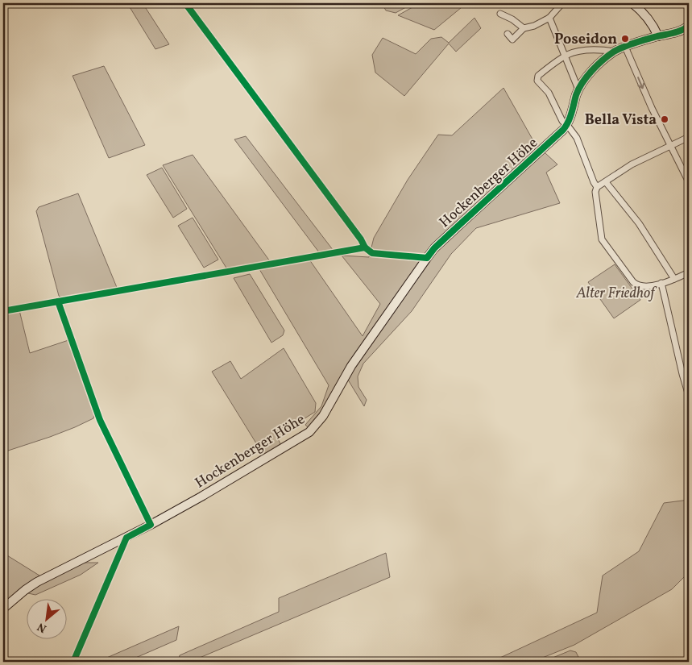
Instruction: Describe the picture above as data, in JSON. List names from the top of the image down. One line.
{"streets":{"street":["Hockenberger Höhe"]},"parks":["Alter Friedhof"],"places":["Poseidon","Bella Vista"],"north":"bottom left"}
